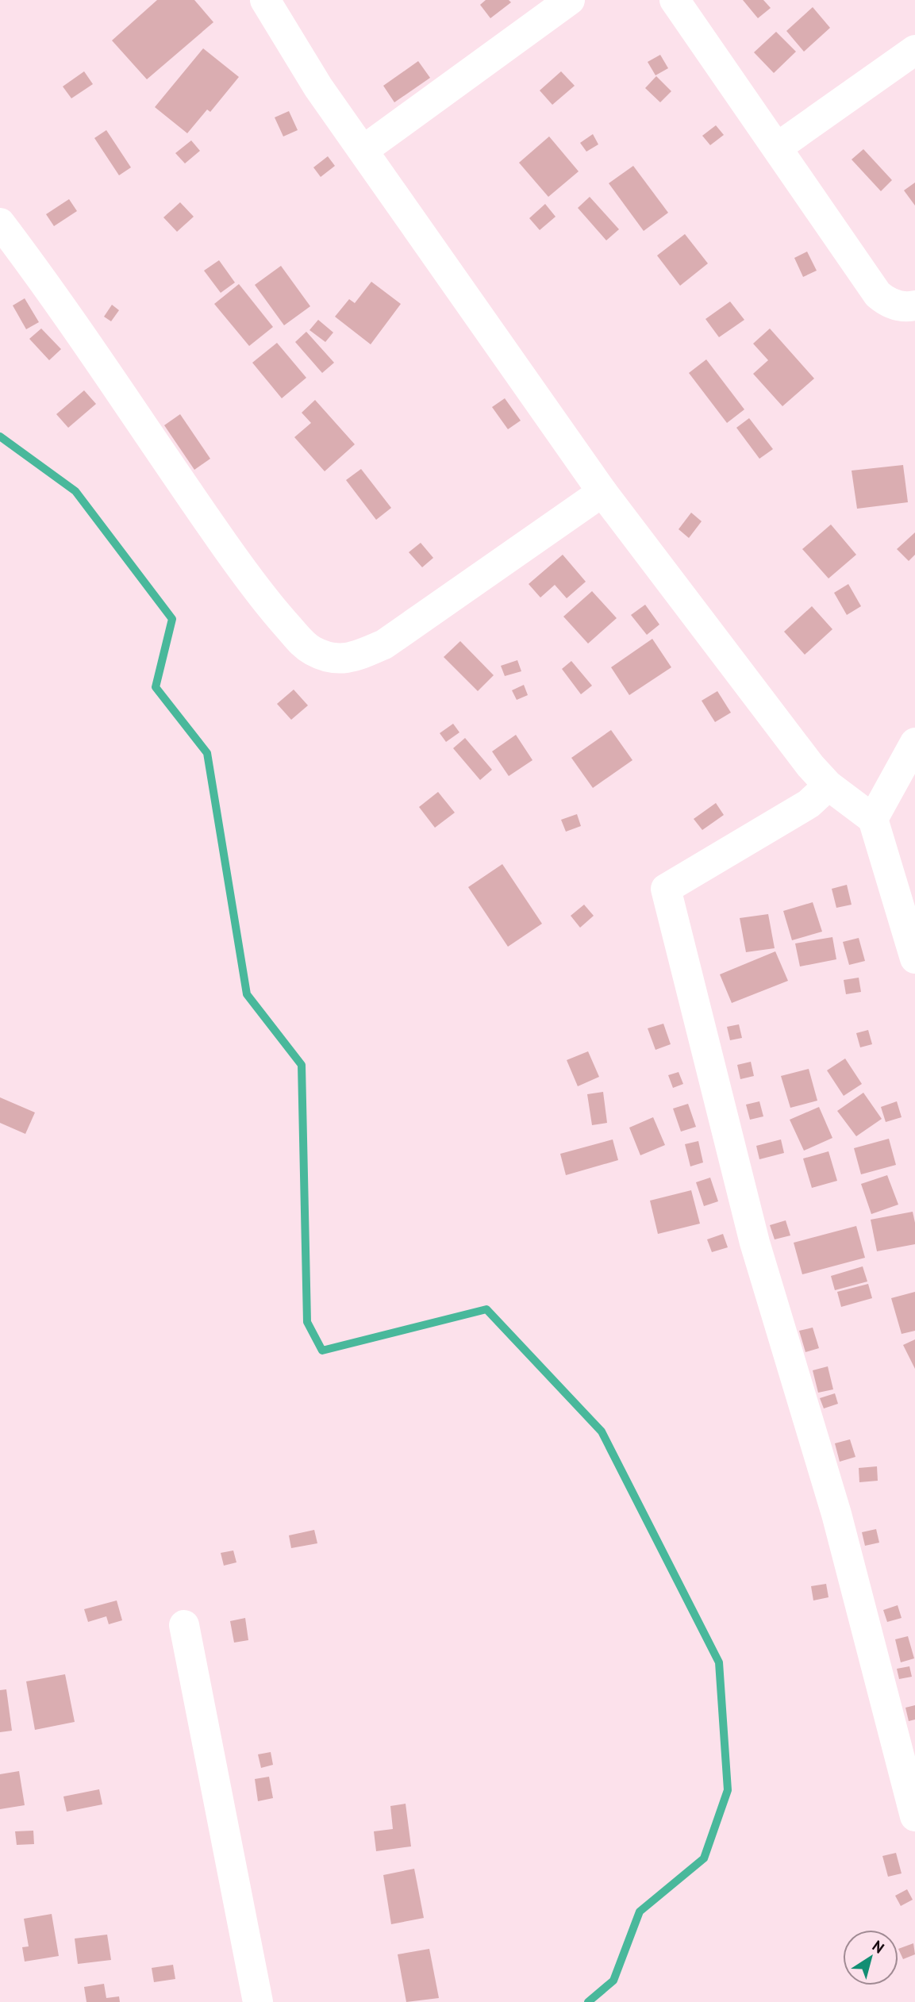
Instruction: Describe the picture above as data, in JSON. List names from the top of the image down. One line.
{"north":"top right"}
